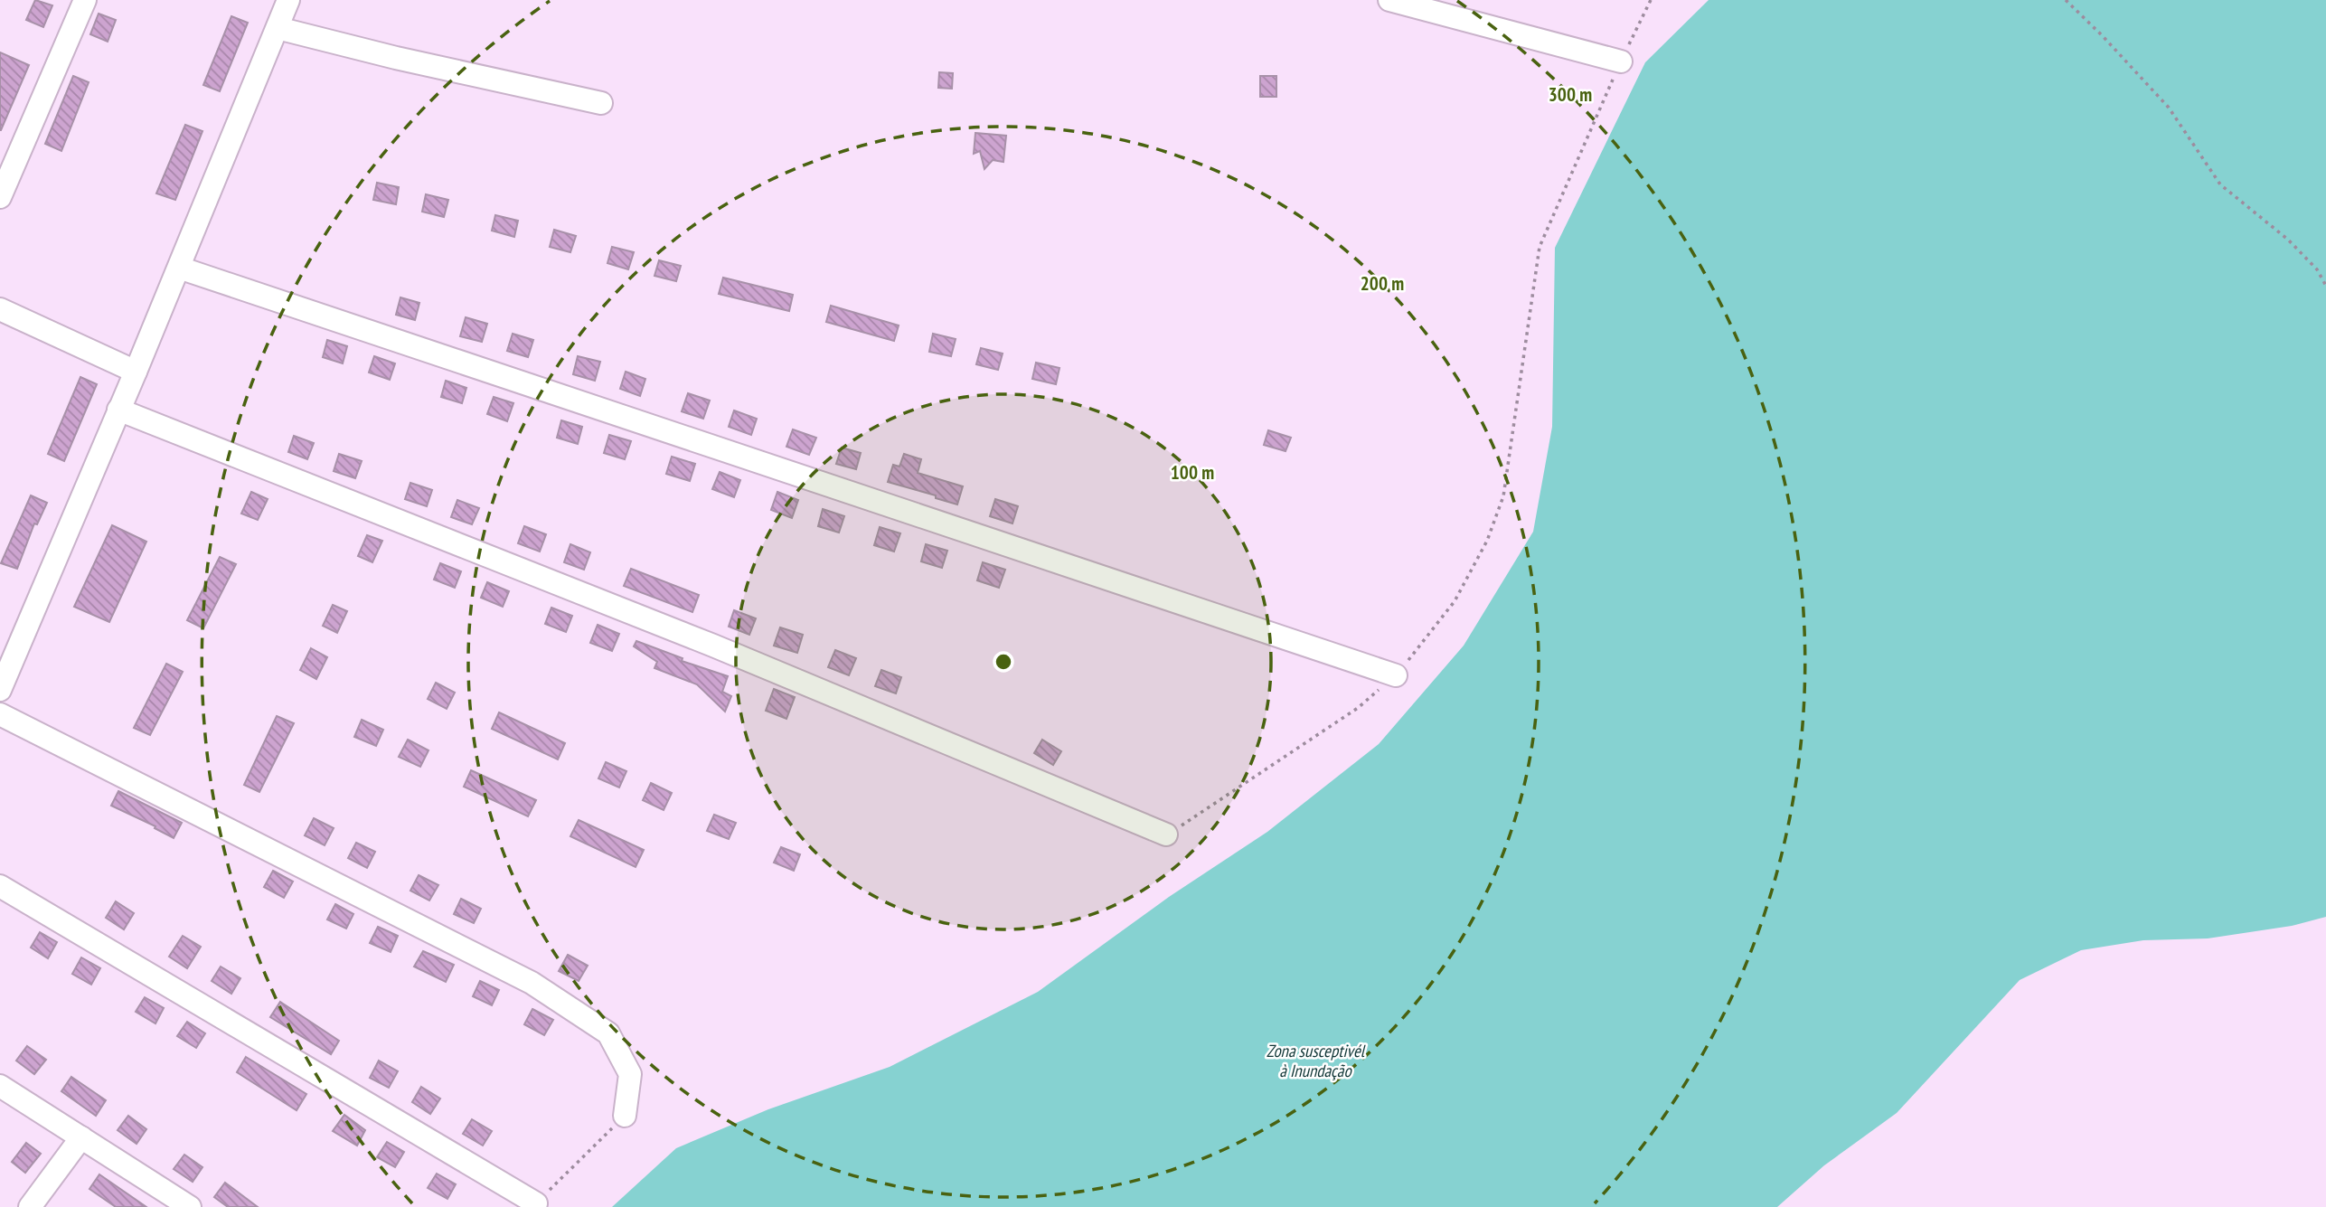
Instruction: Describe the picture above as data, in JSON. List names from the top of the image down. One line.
{"water":["Zona susceptivél à Inundação"],"rings":["300 m","200 m","100 m"]}
